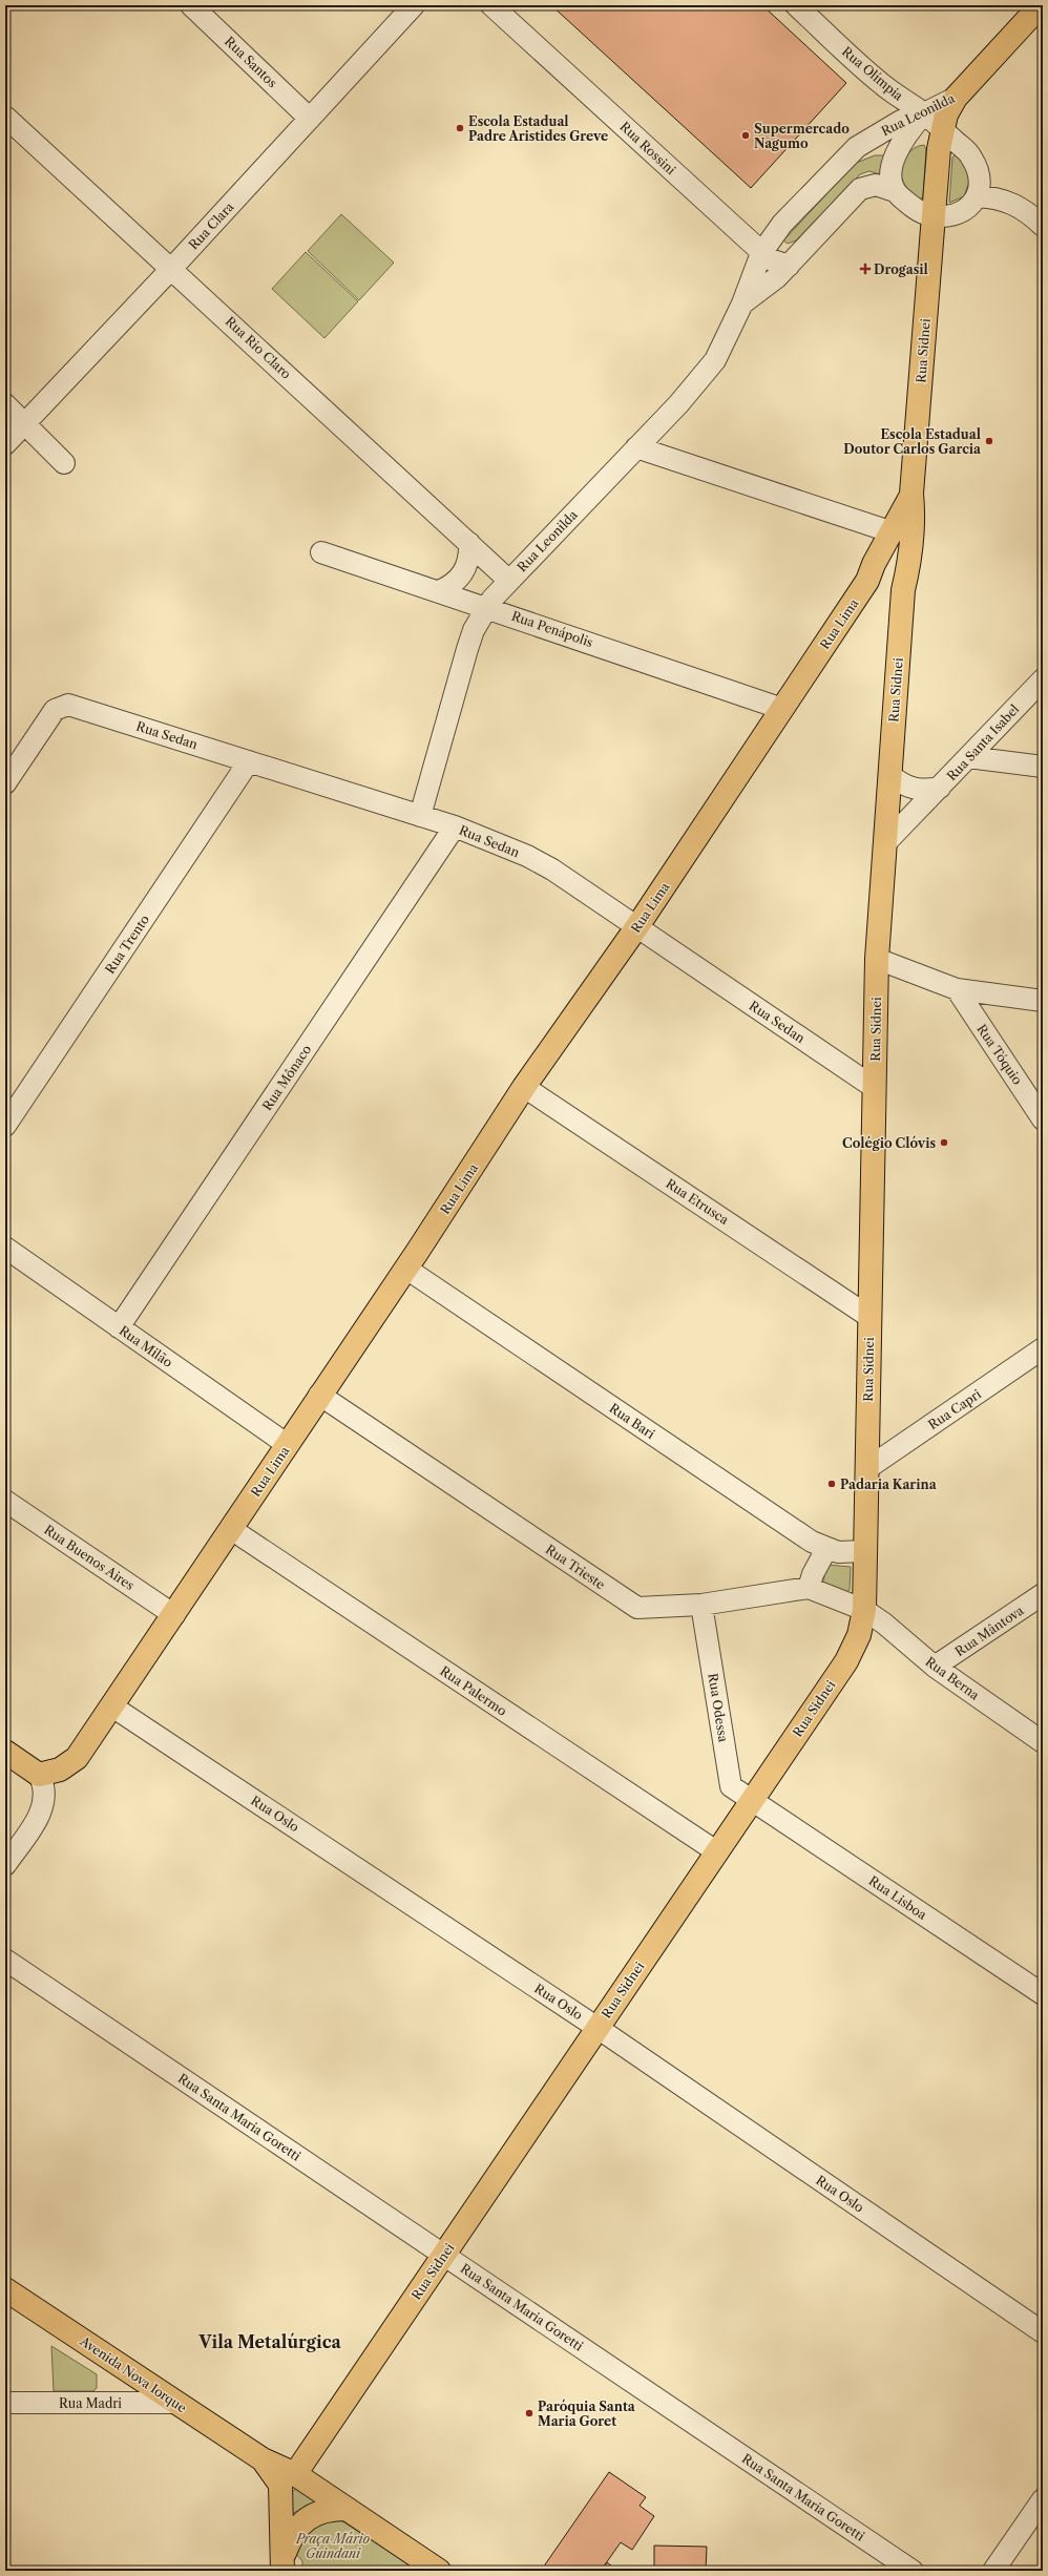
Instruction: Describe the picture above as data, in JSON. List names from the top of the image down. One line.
{"streets":{"main road":["Rua Leonilda","Rua Sidnei","Rua Lima","Avenida Nova Iorque"],"street":["Rua Santos","Rua Olímpia","Rua Rossini","Rua Clara","Rua Rio Claro","Rua Penápolis","Rua Sedan","Rua Santa Isabel","Rua Trento","Rua Tóquio","Rua Mônaco","Rua Etrusca","Rua Milão","Rua Capri","Rua Bari","Rua Buenos Aires","Rua Trieste","Rua Mântova","Rua Berna","Rua Palermo","Rua Odessa","Rua Oslo","Rua Lisboa","Rua Santa Maria Goretti","Rua Madri"]},"crossings":[["Rua Santos","Rua Clara"],["Rua Olímpia","Rua Leonilda"],["Rua Olímpia","Rua Sidnei"],["Rua Leonilda","Rua Rossini"],["Rua Leonilda","Rua Rio Claro"],["Rua Leonilda","Rua Sidnei"],["Rua Leonilda","Rua Penápolis"],["Rua Leonilda","Rua Sedan"],["Rua Clara","Rua Rio Claro"],["Rua Sidnei","Rua Lima"],["Rua Sidnei","Rua Sedan"],["Rua Sidnei","Rua Santa Isabel"],["Rua Sidnei","Rua Etrusca"],["Rua Sidnei","Rua Capri"],["Rua Sidnei","Rua Bari"],["Rua Sidnei","Rua Berna"],["Rua Sidnei","Rua Palermo"],["Rua Sidnei","Rua Odessa"],["Rua Sidnei","Rua Oslo"],["Rua Sidnei","Rua Lisboa"],["Rua Sidnei","Rua Santa Maria Goretti"],["Rua Lima","Rua Penápolis"],["Rua Lima","Rua Sedan"],["Rua Lima","Rua Etrusca"],["Rua Lima","Rua Milão"],["Rua Lima","Rua Bari"],["Rua Lima","Rua Buenos Aires"],["Rua Lima","Rua Trieste"],["Rua Lima","Rua Palermo"],["Rua Lima","Rua Oslo"],["Rua Sedan","Rua Trento"],["Rua Sedan","Rua Mônaco"],["Rua Mônaco","Rua Milão"],["Rua Trieste","Rua Odessa"],["Rua Mântova","Rua Berna"],["Rua Odessa","Rua Lisboa"],["Avenida Nova Iorque","Rua Madri"]],"districts":["Vila Metalúrgica"],"parks":["Praça Mário Guindani"],"places":{"other":["Escola Estadual Padre Aristides Greve","Supermercado Nagumo","Escola Estadual Doutor Carlos Garcia","Colégio Clóvis","Padaria Karina","Paróquia Santa Maria Goret"],"health":["Drogasil"]}}
